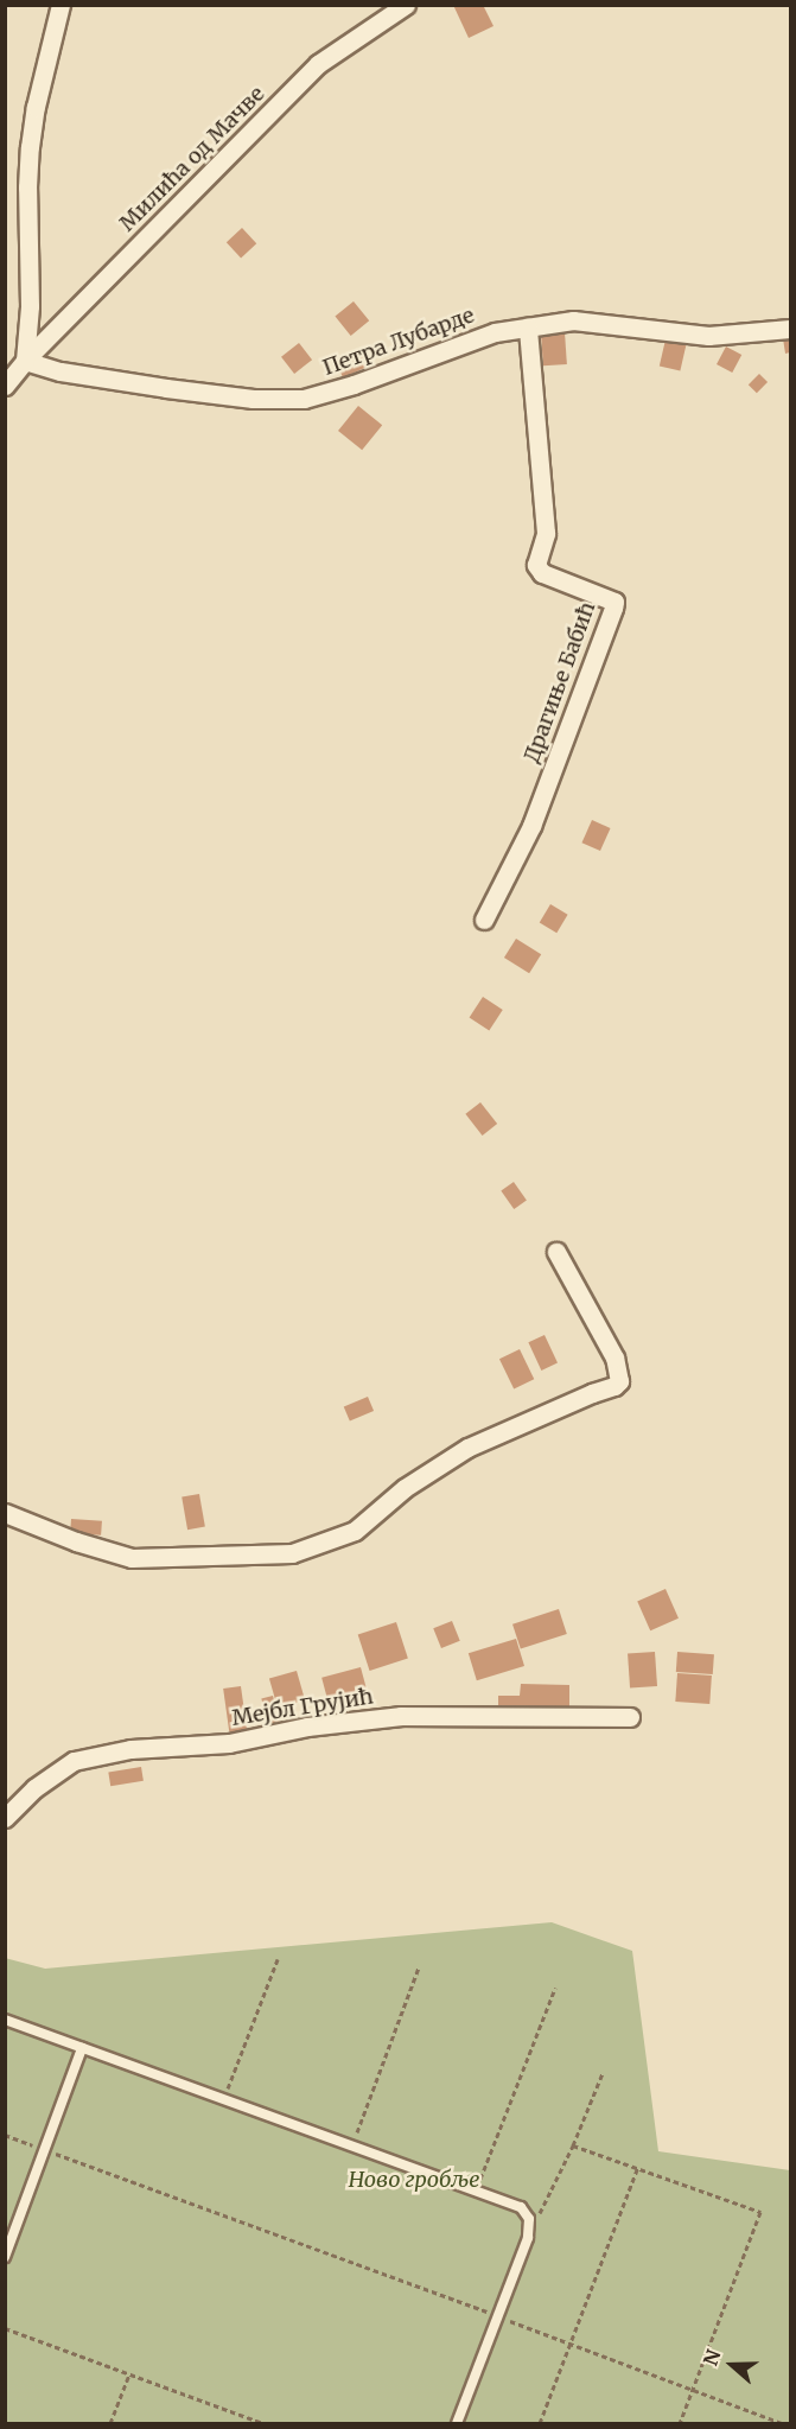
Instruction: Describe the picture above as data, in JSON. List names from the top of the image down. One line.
{"streets":{"street":["Милића од Мачве","Петра Лубарде","Драгиње Бабић","Мејбл Грујић"]},"crossings":[["Милића од Мачве","Петра Лубарде"],["Петра Лубарде","Драгиње Бабић"]],"parks":["Ново гробље"],"north":"left"}
